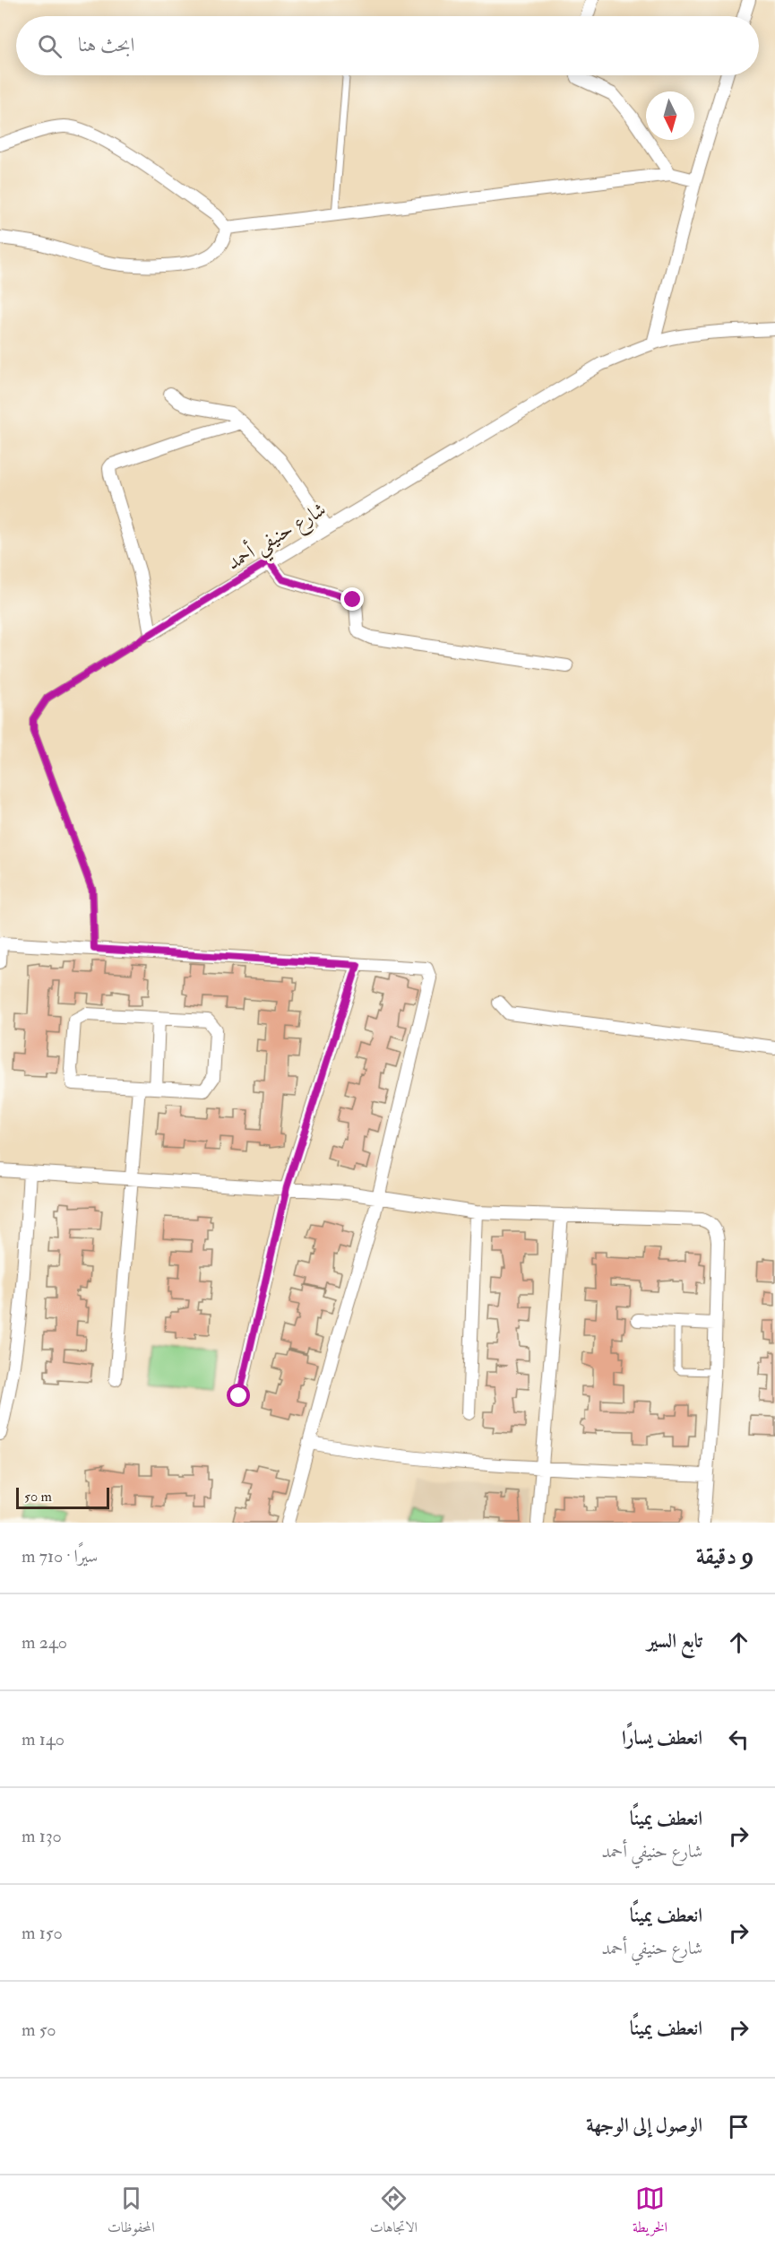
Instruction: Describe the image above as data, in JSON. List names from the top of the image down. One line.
{"streets":{"street":["شارع حنيفي أحمد"]},"scale_bar":"50 m","north":"bottom","page":{"search":"ابحث هنا","scale":"50 m","heading":["9 دقيقة","سيرًا · 710 m"],"list":[["تابع السير","240 m"],["انعطف يسارًا","140 m"],["انعطف يمينًا","شارع حنيفي أحمد","130 m"],["انعطف يمينًا","شارع حنيفي أحمد","150 m"],["انعطف يمينًا","50 m"],"الوصول إلى الوجهة"],"nav":["الخريطة","الاتجاهات","المحفوظات"]}}
